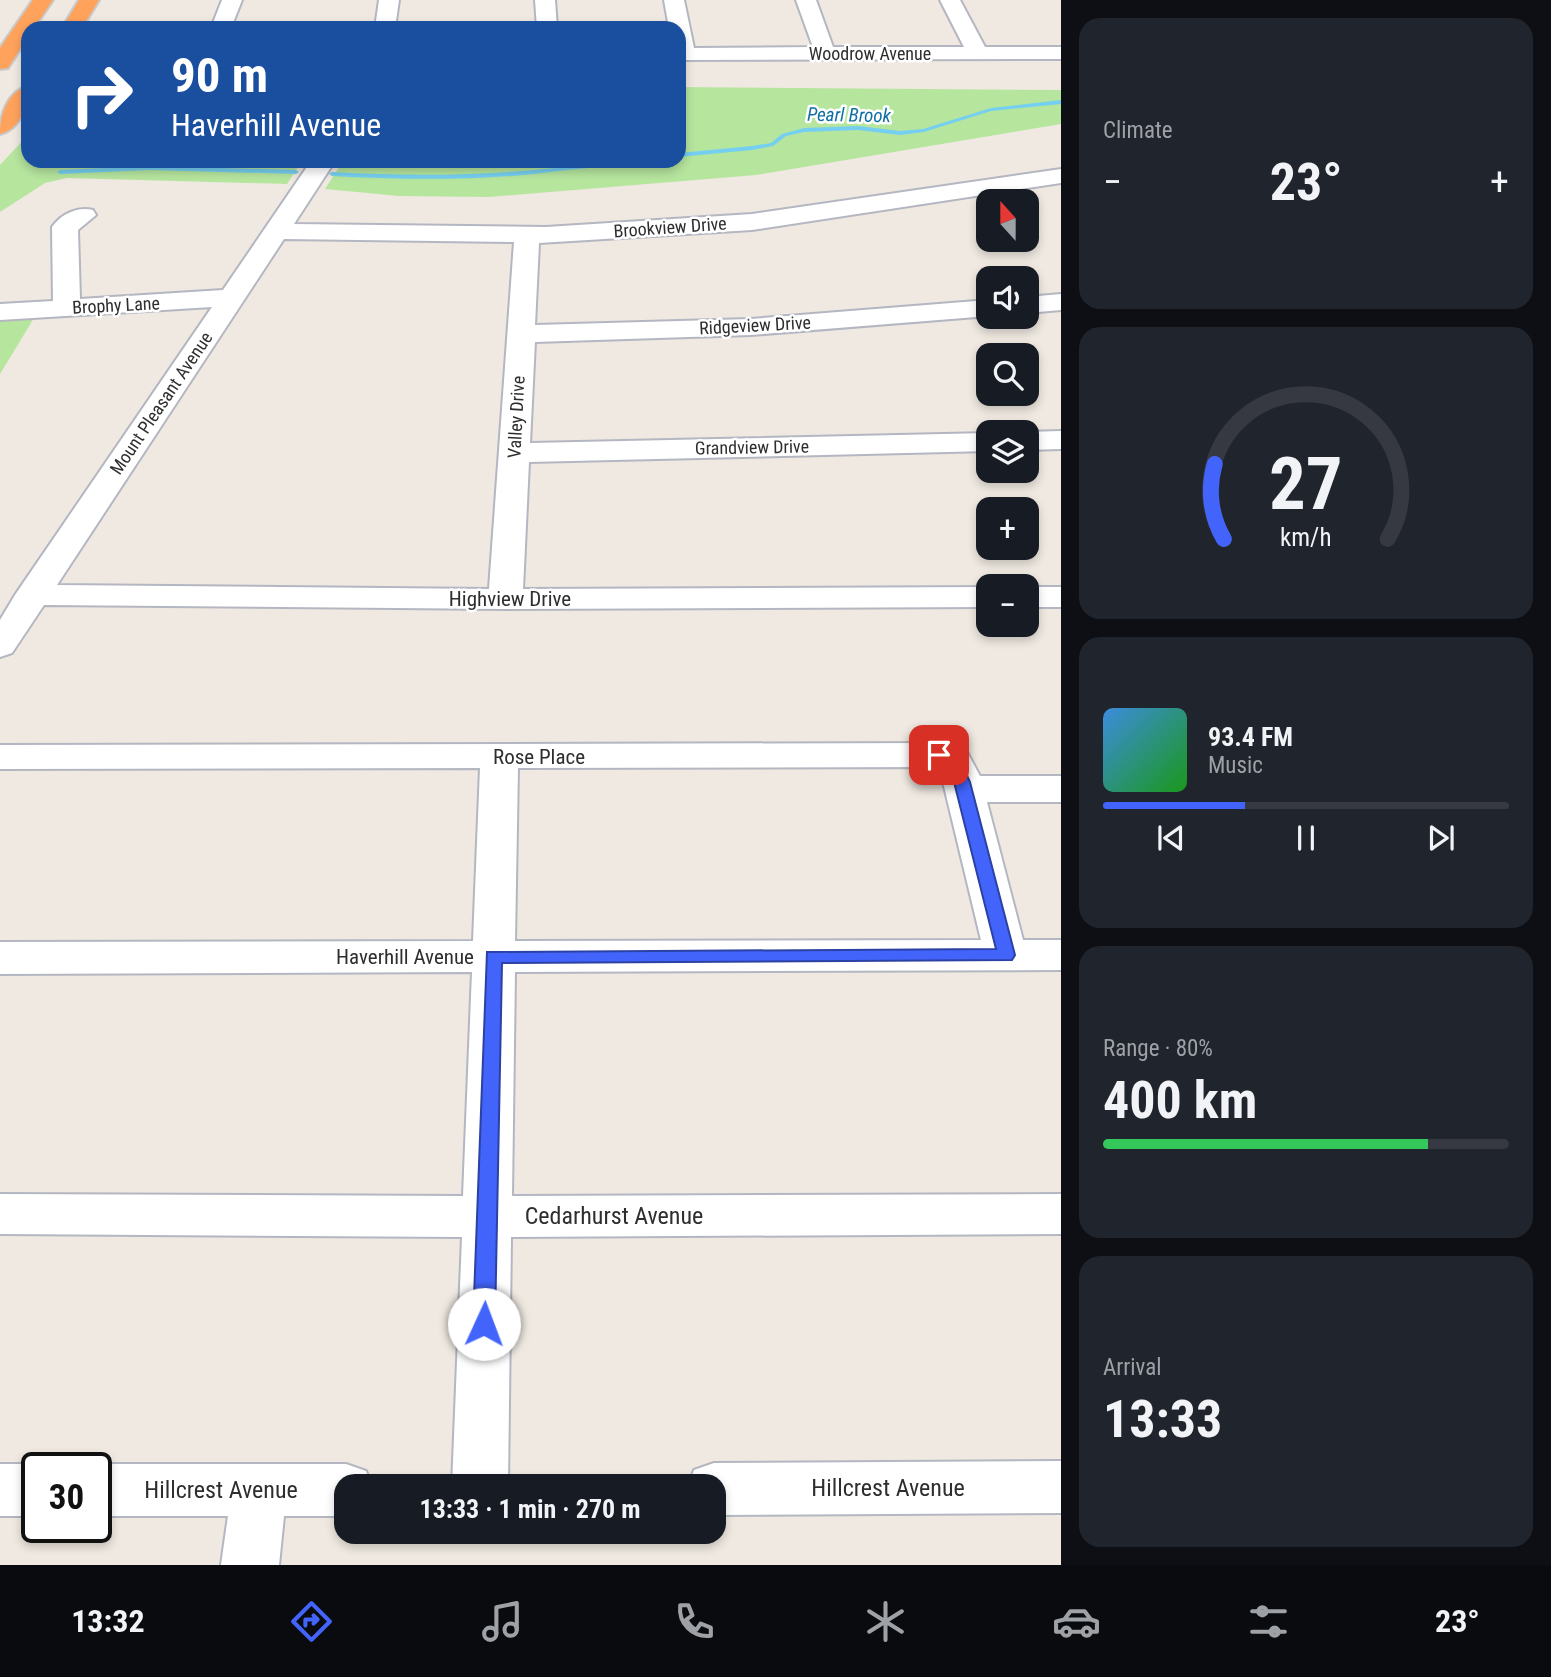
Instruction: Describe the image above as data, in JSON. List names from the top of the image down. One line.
{"streets":{"street":["Woodrow Avenue","Brookview Drive","Brophy Lane","Ridgeview Drive","Mount Pleasant Avenue","Valley Drive","Grandview Drive","Highview Drive","Rose Place","Haverhill Avenue","Cedarhurst Avenue","Hillcrest Avenue"]},"crossings":[["Brookview Drive","Mount Pleasant Avenue"],["Brookview Drive","Valley Drive"],["Brophy Lane","Mount Pleasant Avenue"],["Ridgeview Drive","Valley Drive"],["Mount Pleasant Avenue","Highview Drive"],["Valley Drive","Grandview Drive"],["Valley Drive","Highview Drive"]],"water":["Pearl Brook"],"north":"top","page":{"tile":["Climate",["Range · 80%","400 km"],["Arrival","13:33"]],"turn":["90 m","Haverhill Avenue"],"heat":["−","23°","+"],"map_buttons":["+","−"],"song":["93.4 FM","Music"],"limit":"30","trip":"13:33 · 1 min · 270 m","tabs":["13:32","23°"],"gauge":["27","km/h"]}}
